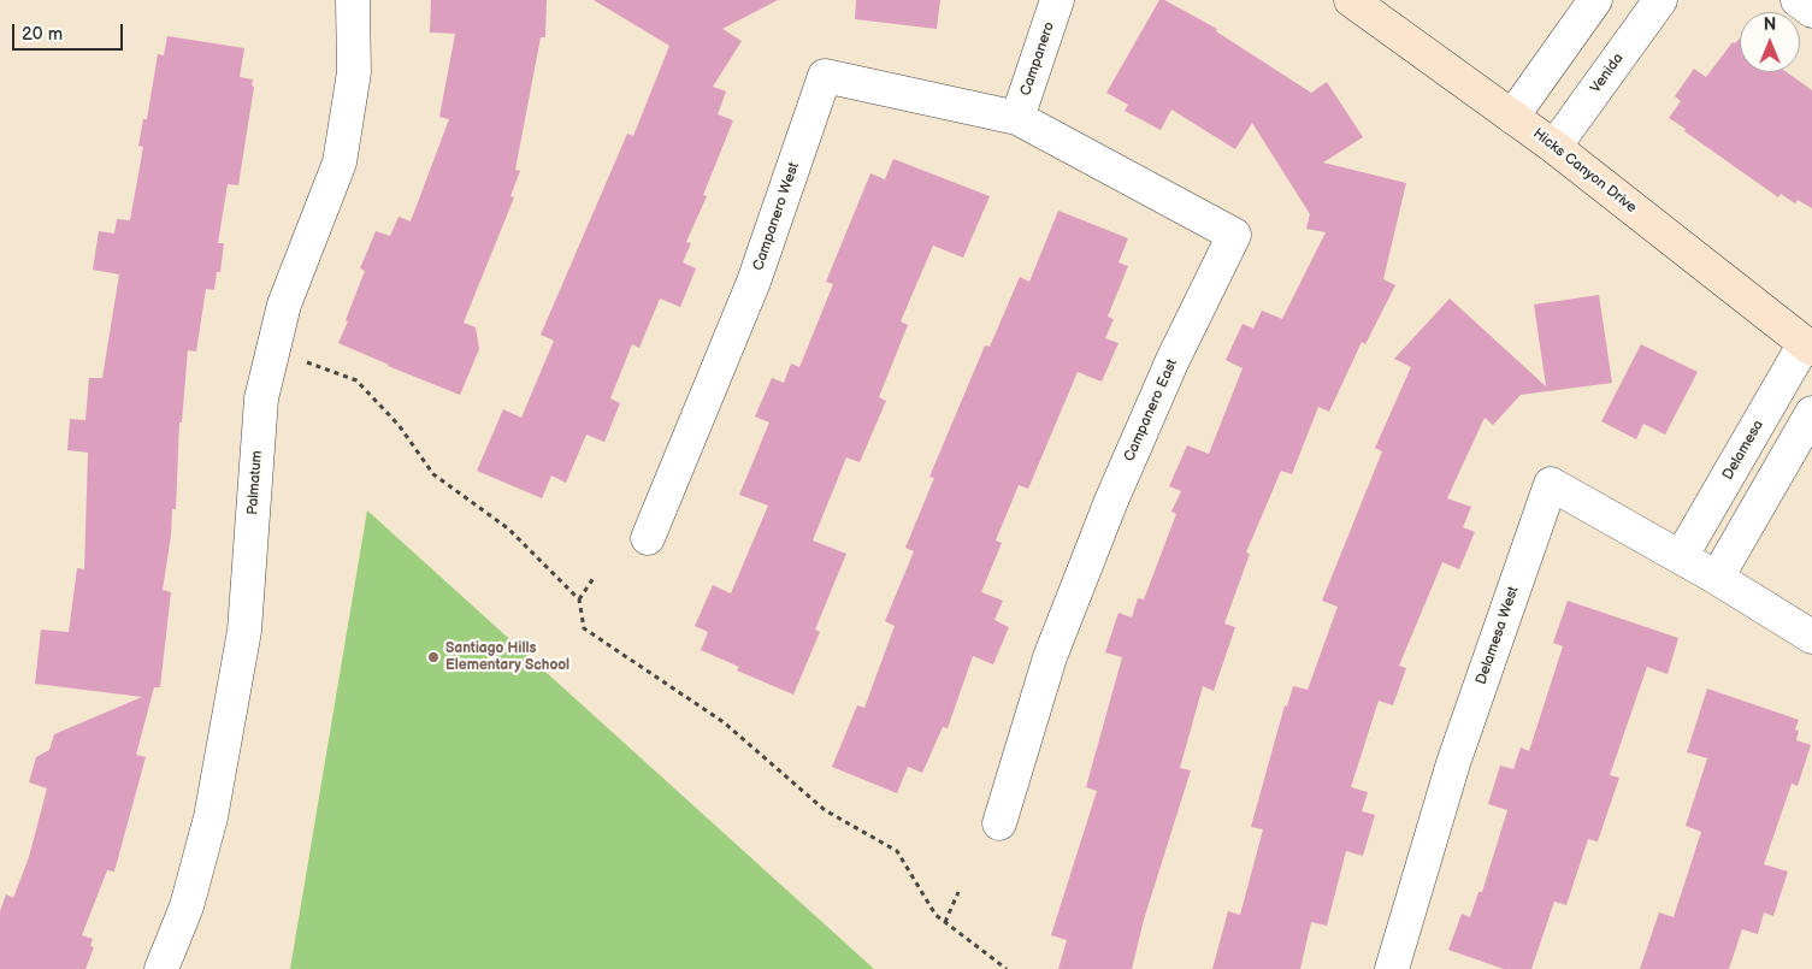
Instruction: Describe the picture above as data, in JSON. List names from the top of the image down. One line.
{"streets":{"street":["Campanero","Venida","Hicks Canyon Drive","Campanero West","Campanero East","Delamesa","Palmatum","Delamesa West"]},"crossings":[["Campanero","Campanero West"],["Campanero","Campanero East"],["Venida","Hicks Canyon Drive"],["Hicks Canyon Drive","Delamesa"],["Campanero West","Campanero East"],["Delamesa","Delamesa West"]],"places":["Santiago Hills Elementary School"],"scale_bar":"20 m","north":"top"}
